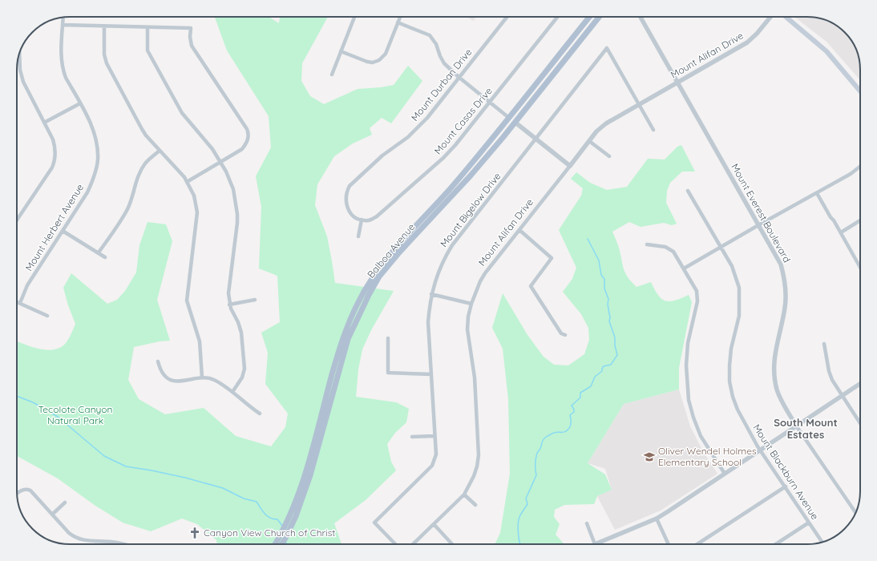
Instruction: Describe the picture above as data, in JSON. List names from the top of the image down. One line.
{"streets":{"main road":["Balboa Avenue"],"street":["Mount Alifan Drive","Mount Durban Drive","Mount Casas Drive","Mount Bigelow Drive","Mount Everest Boulevard","Mount Herbert Avenue","Mount Blackburn Avenue"]},"crossings":[["Mount Alifan Drive","Mount Bigelow Drive"],["Mount Alifan Drive","Mount Everest Boulevard"],["Mount Durban Drive","Mount Casas Drive"]],"districts":["South Mount Estates"],"parks":["Tecolote Canyon Natural Park"],"places":{"school or university":["Oliver Wendel Holmes Elementary School"],"church":["Canyon View Church of Christ"]}}
